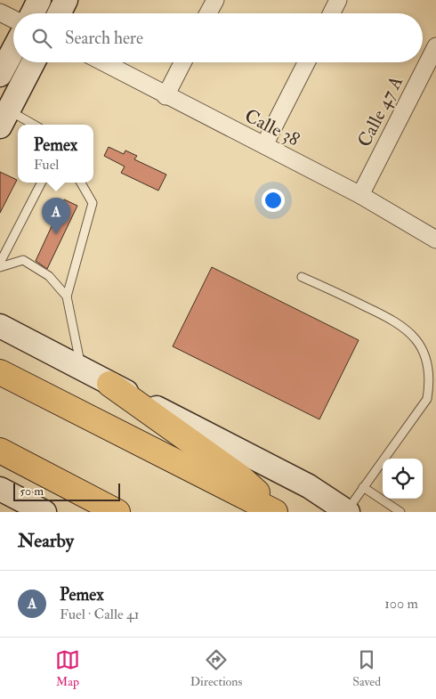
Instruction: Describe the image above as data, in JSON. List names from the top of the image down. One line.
{"streets":{"street":["Calle 47 A","Calle 38"]},"crossings":[["Calle 47 A","Calle 38"]],"scale_bar":"50 m","page":{"search":"Search here","popup":["Pemex","Fuel"],"pins":"A","scale":"50 m","heading":"Nearby","list":[{"mark":"A","name":"Pemex","note":"Fuel · Calle 41","value":"100 m"}],"nav":["Map","Directions","Saved"]}}
